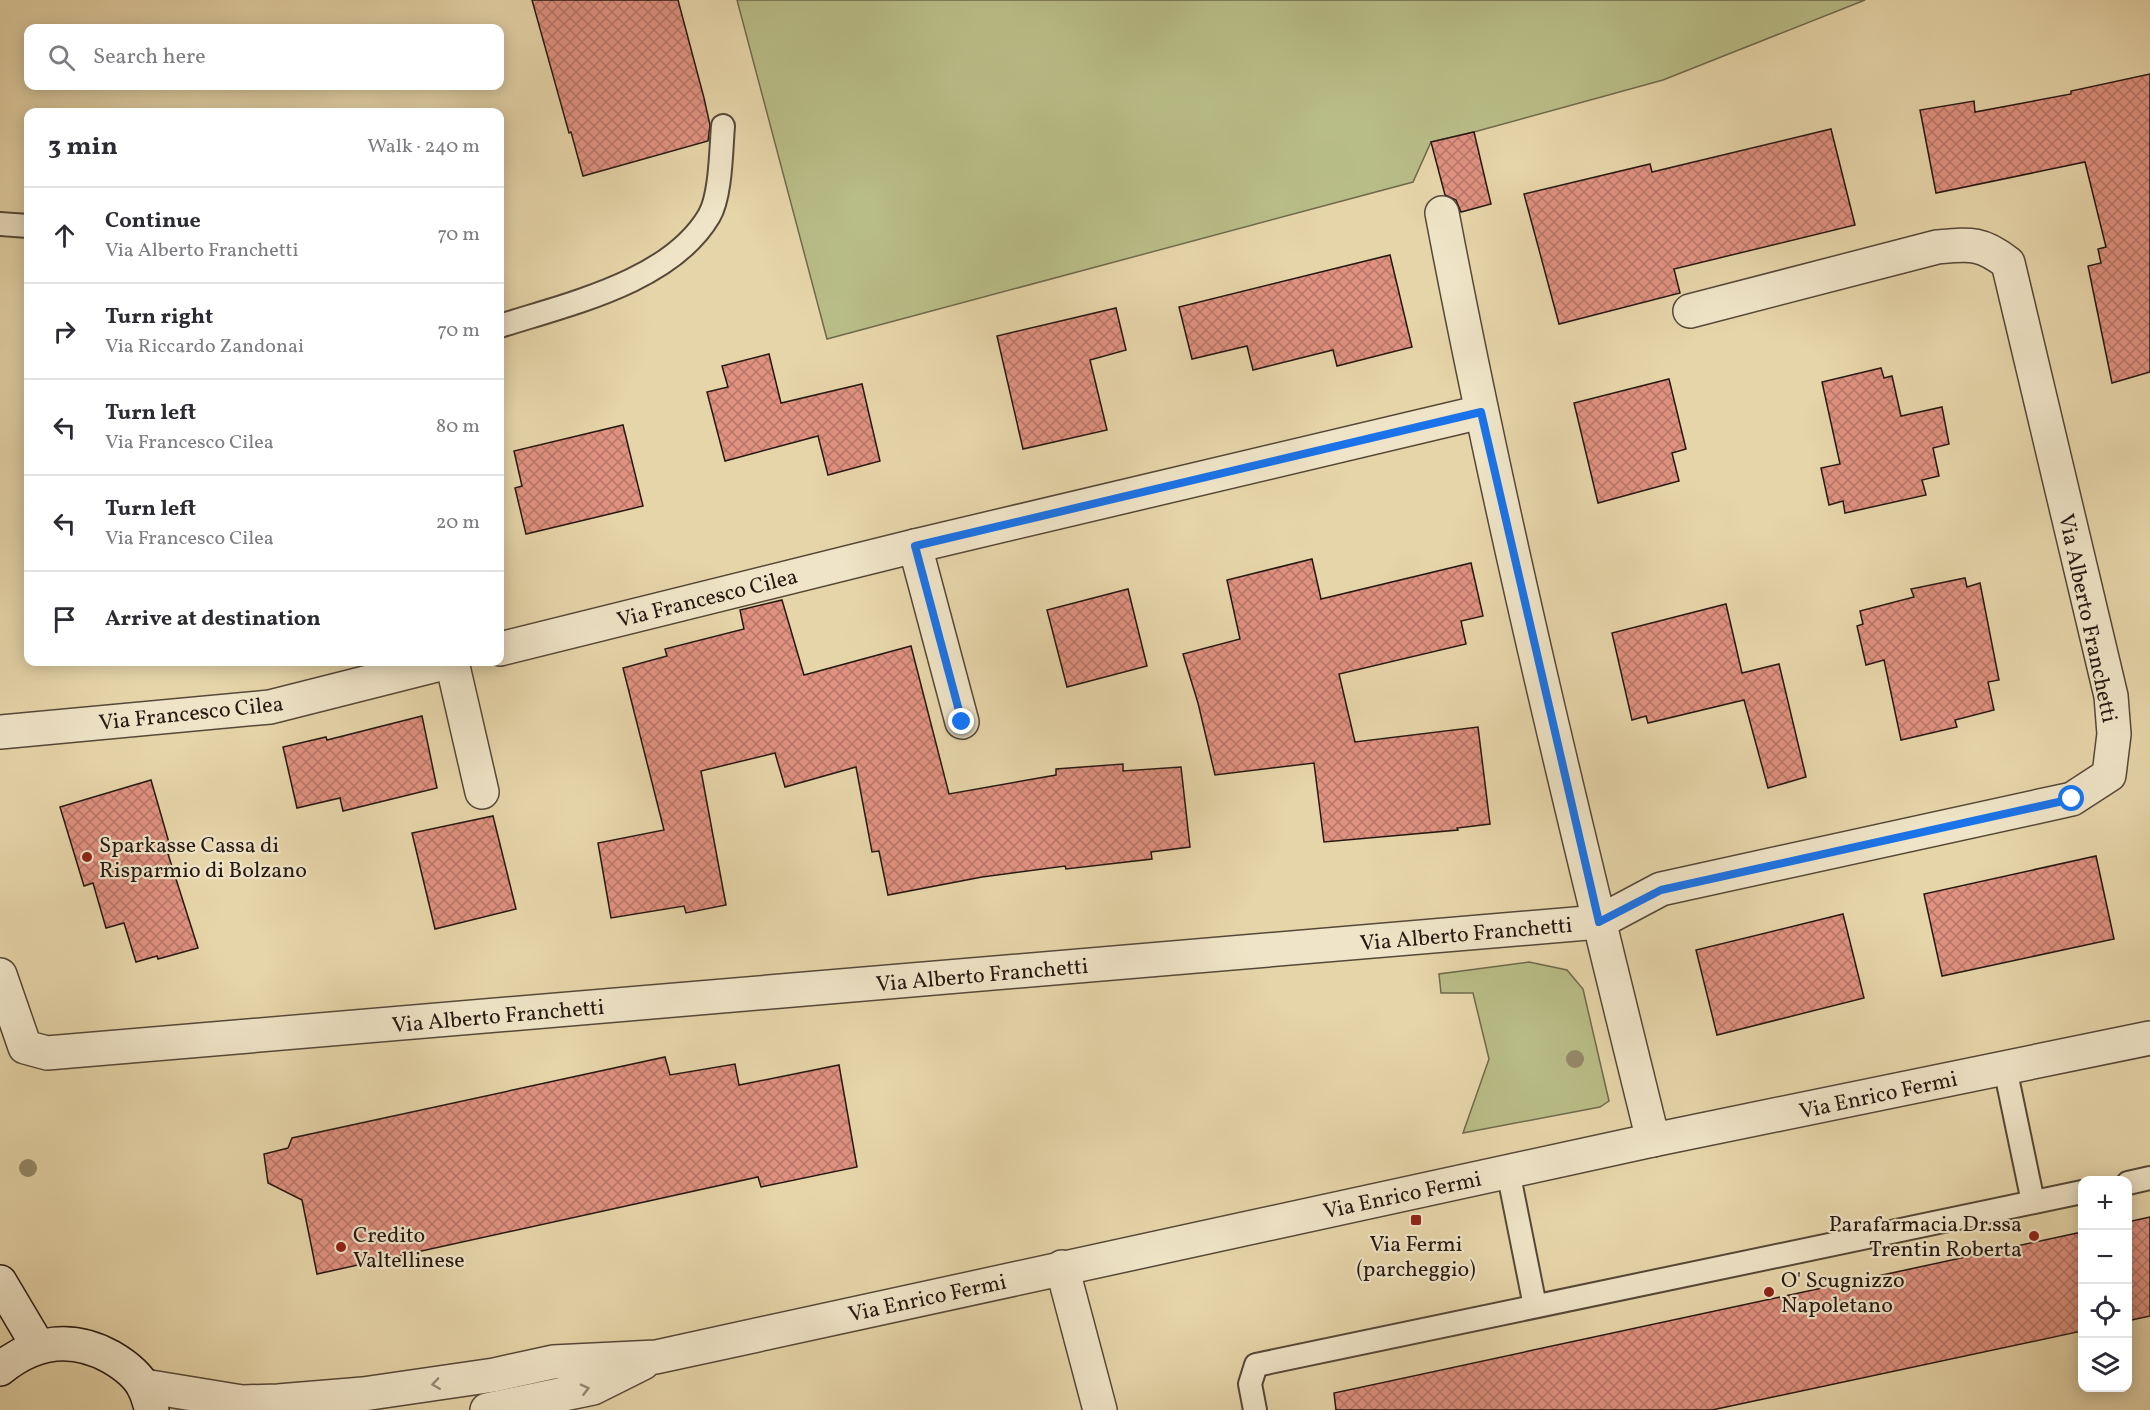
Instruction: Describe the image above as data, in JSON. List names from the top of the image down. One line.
{"streets":{"street":["Via Francesco Cilea","Via Alberto Franchetti","Via Enrico Fermi"]},"places":{"other":["Sparkasse Cassa di Risparmio di Bolzano","Parafarmacia Dr.ssa Trentin Roberta","Credito Valtellinese","O' Scugnizzo Napoletano"],"transit":["Via Fermi (parcheggio)"]},"page":{"search":"Search here","heading":["3 min","Walk · 240 m"],"list":[["Continue","Via Alberto Franchetti","70 m"],["Turn right","Via Riccardo Zandonai","70 m"],["Turn left","Via Francesco Cilea","80 m"],["Turn left","Via Francesco Cilea","20 m"],"Arrive at destination"],"map_buttons":["+","−"]}}
